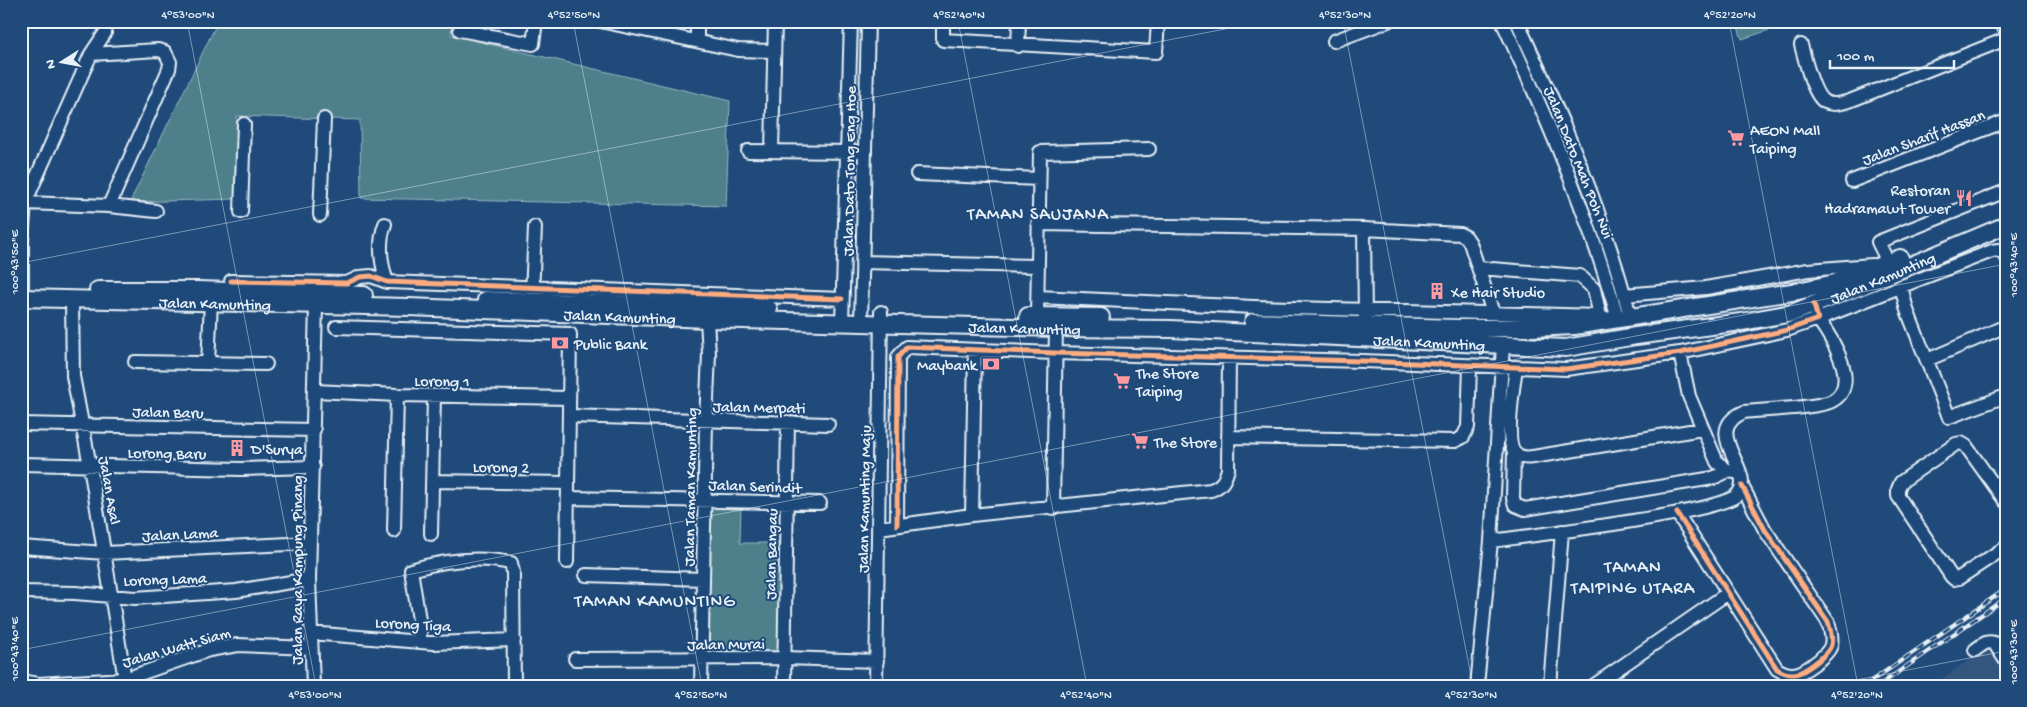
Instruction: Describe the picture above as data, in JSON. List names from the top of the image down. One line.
{"streets":{"main road":["Jalan Kamunting"],"street":["Jalan Sharif Hassan","Jalan Dato Mah Poh Nui","Jalan Dato Tong Eng Hoe","Lorong 1","Jalan Merpati","Jalan Baru","Lorong Baru","Lorong 2","Jalan Serindit","Jalan Taman Kamunting","Jalan Asal","Jalan Kamunting Maju","Jalan Lama","Jalan Bangau","Jalan Raya Kampung Pinang","Lorong Lama","Lorong Tiga","Jalan Murai","Jalan Watt Siam"]},"crossings":[["Jalan Dato Mah Poh Nui","Jalan Kamunting"],["Jalan Dato Tong Eng Hoe","Jalan Kamunting"],["Jalan Kamunting","Jalan Taman Kamunting"],["Jalan Kamunting","Jalan Asal"],["Jalan Kamunting","Jalan Kamunting Maju"],["Jalan Kamunting","Jalan Raya Kampung Pinang"],["Lorong 1","Jalan Raya Kampung Pinang"],["Jalan Merpati","Jalan Taman Kamunting"],["Jalan Merpati","Jalan Bangau"],["Jalan Baru","Jalan Asal"],["Jalan Baru","Jalan Raya Kampung Pinang"],["Lorong Baru","Jalan Asal"],["Lorong Baru","Jalan Raya Kampung Pinang"],["Jalan Serindit","Jalan Taman Kamunting"],["Jalan Serindit","Jalan Bangau"],["Jalan Taman Kamunting","Jalan Murai"],["Jalan Asal","Jalan Lama"],["Jalan Asal","Lorong Lama"],["Jalan Asal","Jalan Watt Siam"],["Jalan Kamunting Maju","Jalan Murai"],["Jalan Lama","Jalan Raya Kampung Pinang"],["Jalan Bangau","Jalan Murai"],["Jalan Raya Kampung Pinang","Lorong Lama"],["Jalan Raya Kampung Pinang","Lorong Tiga"],["Jalan Raya Kampung Pinang","Jalan Watt Siam"]],"districts":["TAMAN SAUJANA","TAMAN TAIPING UTARA","TAMAN KAMUNTING"],"places":{"supermarket":["AEON Mall Taiping","The Store Taiping","The Store"],"restaurant":["Restoran Hadramawt Tower"],"building":["Xe Hair Studio","D'Surya"],"bank":["Public Bank","Maybank"]},"scale_bar":"100 m","north":"left","coordinates":["4°53'00\"N","4°52'50\"N","4°52'40\"N","4°52'30\"N","4°52'20\"N","100°43'50\"E","100°43'40\"E","100°43'30\"E"]}
